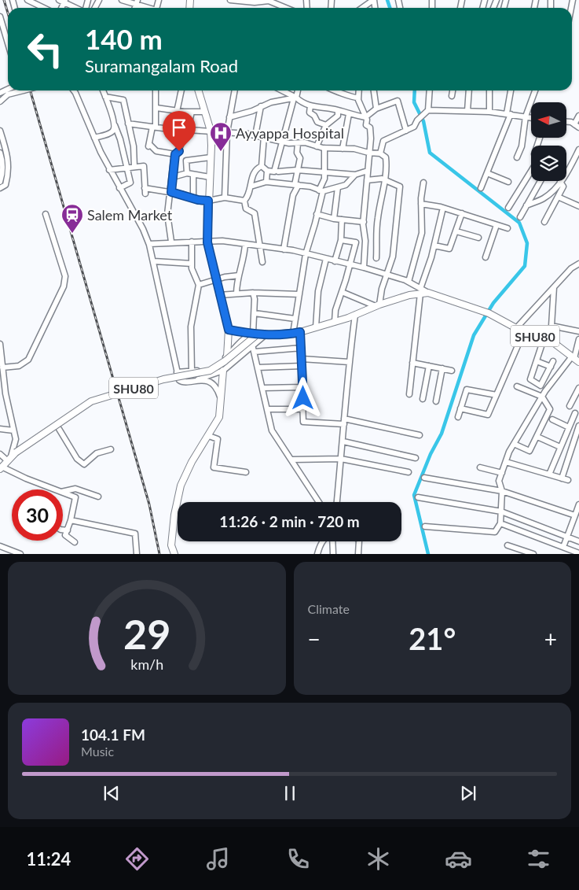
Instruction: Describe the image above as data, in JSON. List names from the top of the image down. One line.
{"streets":{"main road":["SHU80"]},"places":{"hospital":["Ayyappa Hospital"],"station":["Salem Market"]},"north":"left","page":{"turn":["140 m","Suramangalam Road"],"limit":"30","trip":"11:26 · 2 min · 720 m","tile":"Climate","heat":["−","21°","+"],"song":["104.1 FM","Music"],"tabs":"11:24","gauge":["29","km/h"]}}
